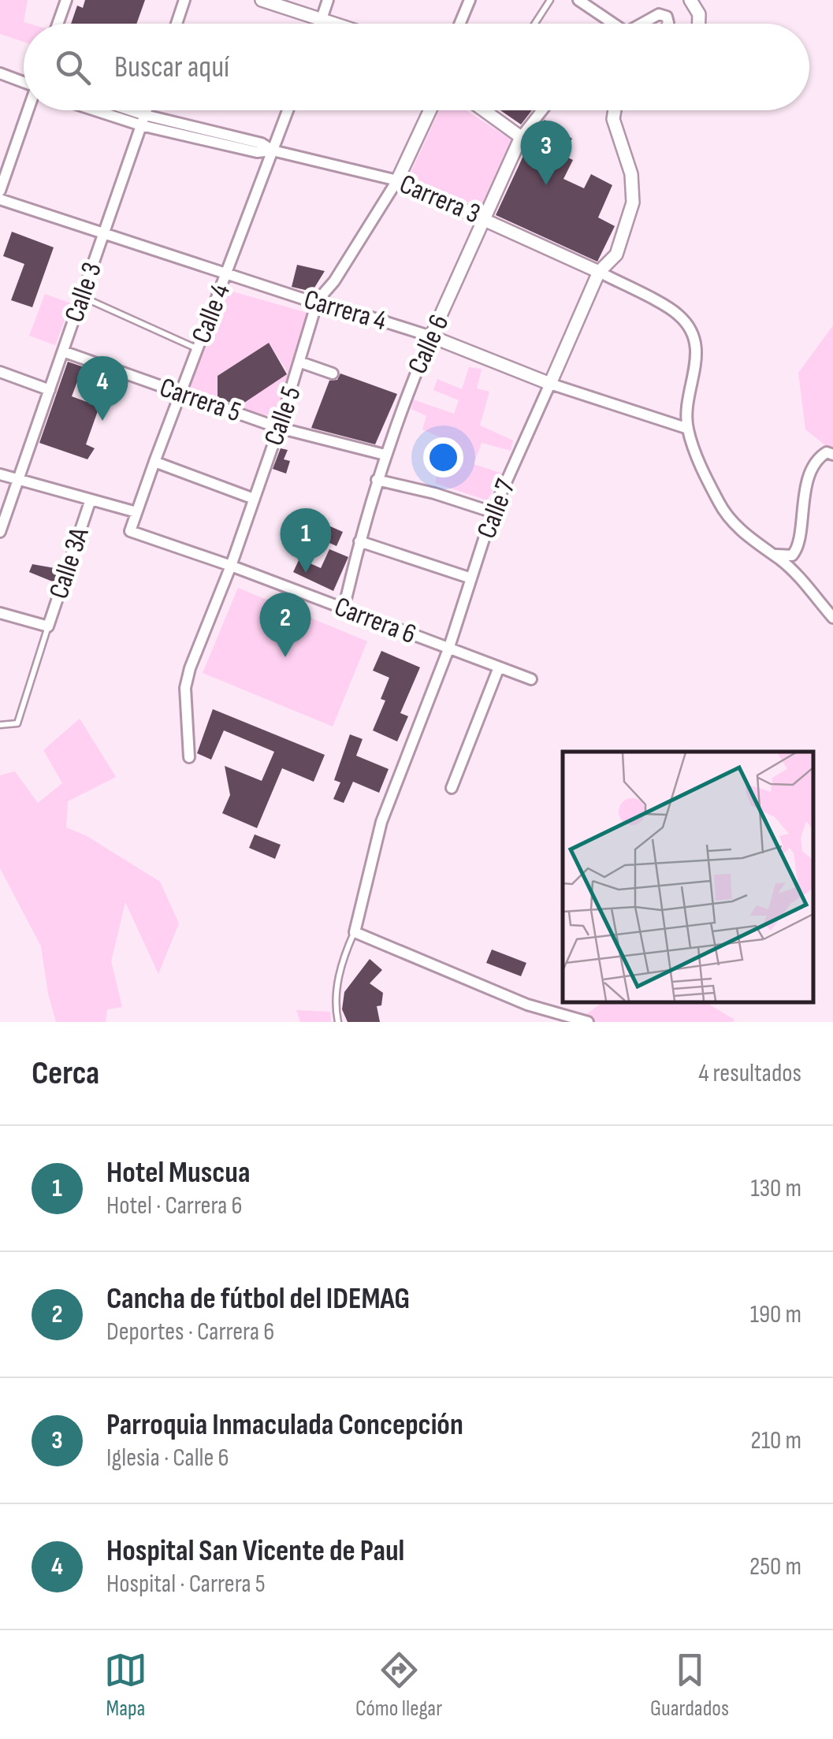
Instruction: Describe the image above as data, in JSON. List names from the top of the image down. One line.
{"streets":{"street":["Carrera 3","Calle 3","Carrera 4","Calle 4","Calle 6","Carrera 5","Calle 5","Calle 7","Calle 3A","Carrera 6"]},"crossings":[["Carrera 3","Calle 3"],["Carrera 3","Calle 4"],["Carrera 3","Calle 6"],["Carrera 3","Calle 5"],["Carrera 3","Calle 7"],["Calle 3","Carrera 4"],["Calle 3","Carrera 5"],["Carrera 4","Calle 4"],["Carrera 4","Calle 6"],["Carrera 4","Calle 5"],["Carrera 4","Calle 7"],["Calle 4","Carrera 5"],["Calle 4","Carrera 6"],["Calle 6","Carrera 5"],["Calle 6","Carrera 6"],["Carrera 5","Calle 5"],["Calle 5","Carrera 6"],["Calle 7","Carrera 6"]],"page":{"search":"Buscar aquí","pins":["3","4","1","2"],"heading":["Cerca","4 resultados"],"list":[{"mark":"1","name":"Hotel Muscua","note":"Hotel · Carrera 6","value":"130 m"},{"mark":"2","name":"Cancha de fútbol del IDEMAG","note":"Deportes · Carrera 6","value":"190 m"},{"mark":"3","name":"Parroquia Inmaculada Concepción","note":"Iglesia · Calle 6","value":"210 m"},{"mark":"4","name":"Hospital San Vicente de Paul","note":"Hospital · Carrera 5","value":"250 m"}],"nav":["Mapa","Cómo llegar","Guardados"]}}
